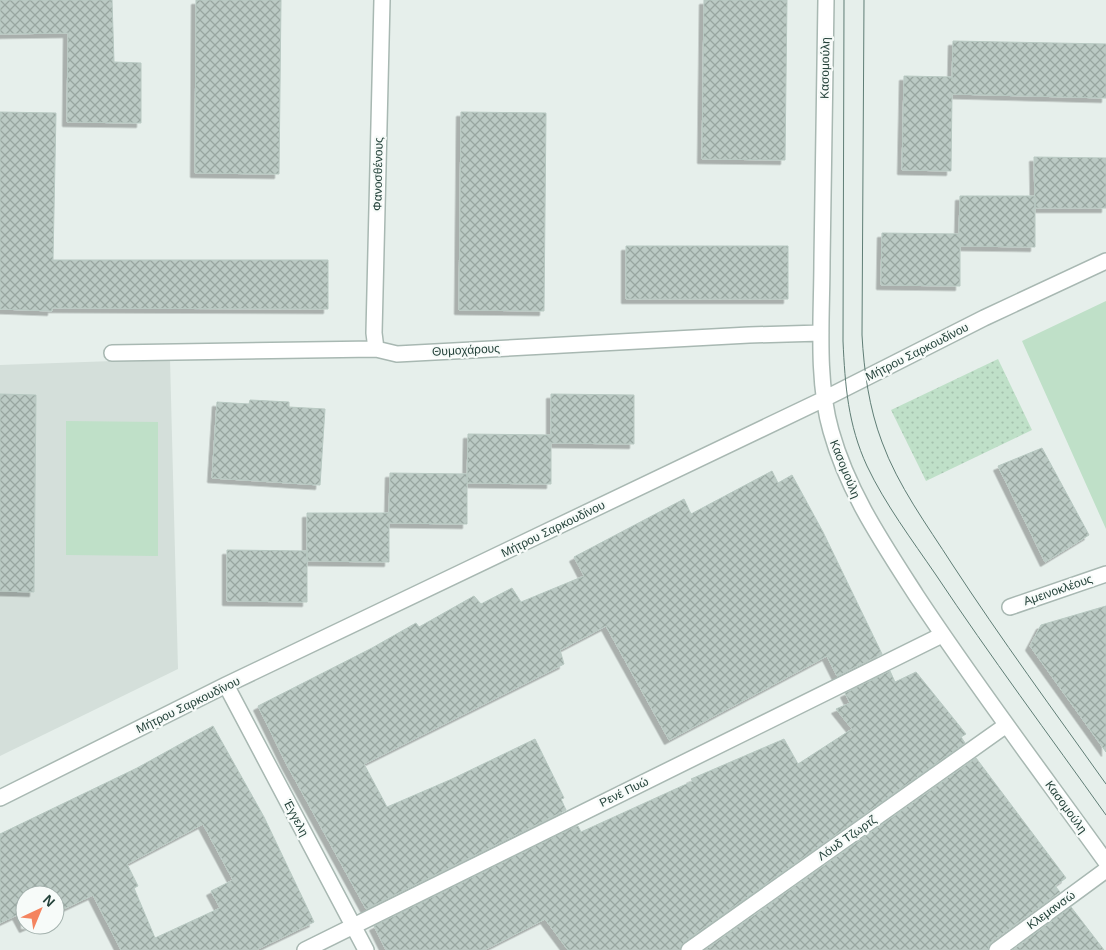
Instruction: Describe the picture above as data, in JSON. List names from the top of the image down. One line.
{"streets":{"street":["Κασομούλη","Φανοσθένους","Θυμοχάρους","Μήτρου Σαρκουδίνου","Αμεινοκλέους","Ρενέ Πυώ","Έγγελη","Λόυδ Τζωρτζ","Κλεμανσώ"]},"crossings":[["Κασομούλη","Θυμοχάρους"],["Κασομούλη","Μήτρου Σαρκουδίνου"],["Κασομούλη","Ρενέ Πυώ"],["Κασομούλη","Λόυδ Τζωρτζ"],["Φανοσθένους","Θυμοχάρους"],["Μήτρου Σαρκουδίνου","Έγγελη"],["Ρενέ Πυώ","Έγγελη"]],"north":"top right"}
